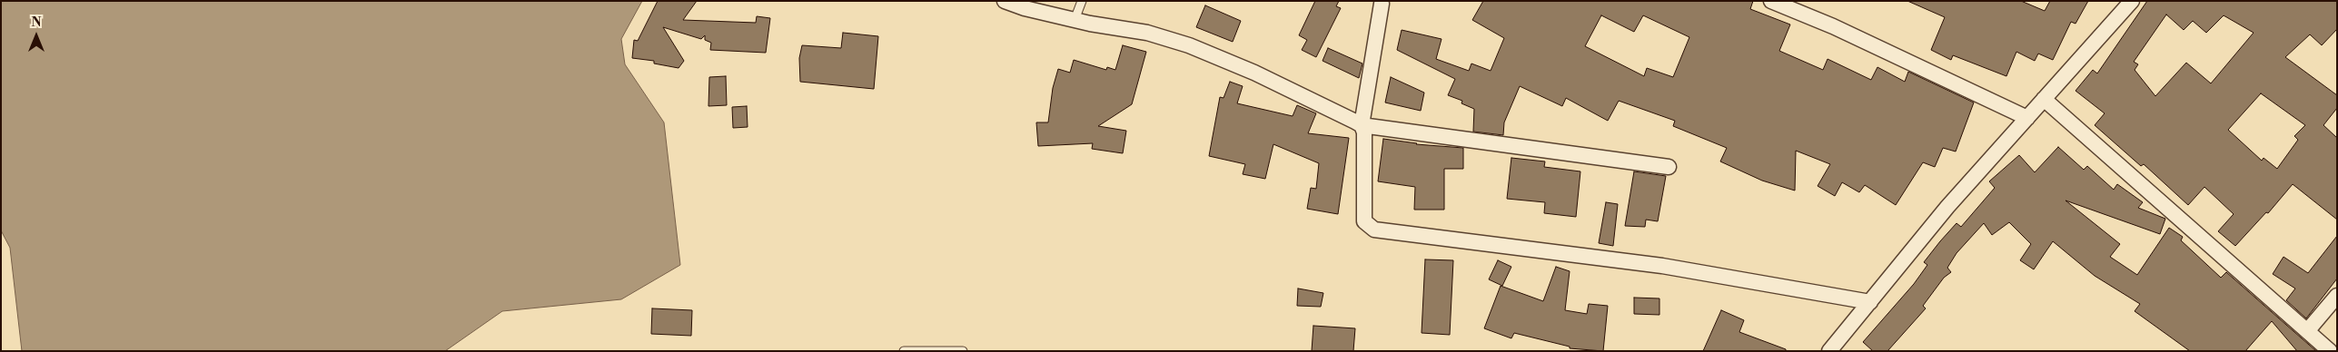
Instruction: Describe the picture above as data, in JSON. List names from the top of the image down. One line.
{"north":"top"}
